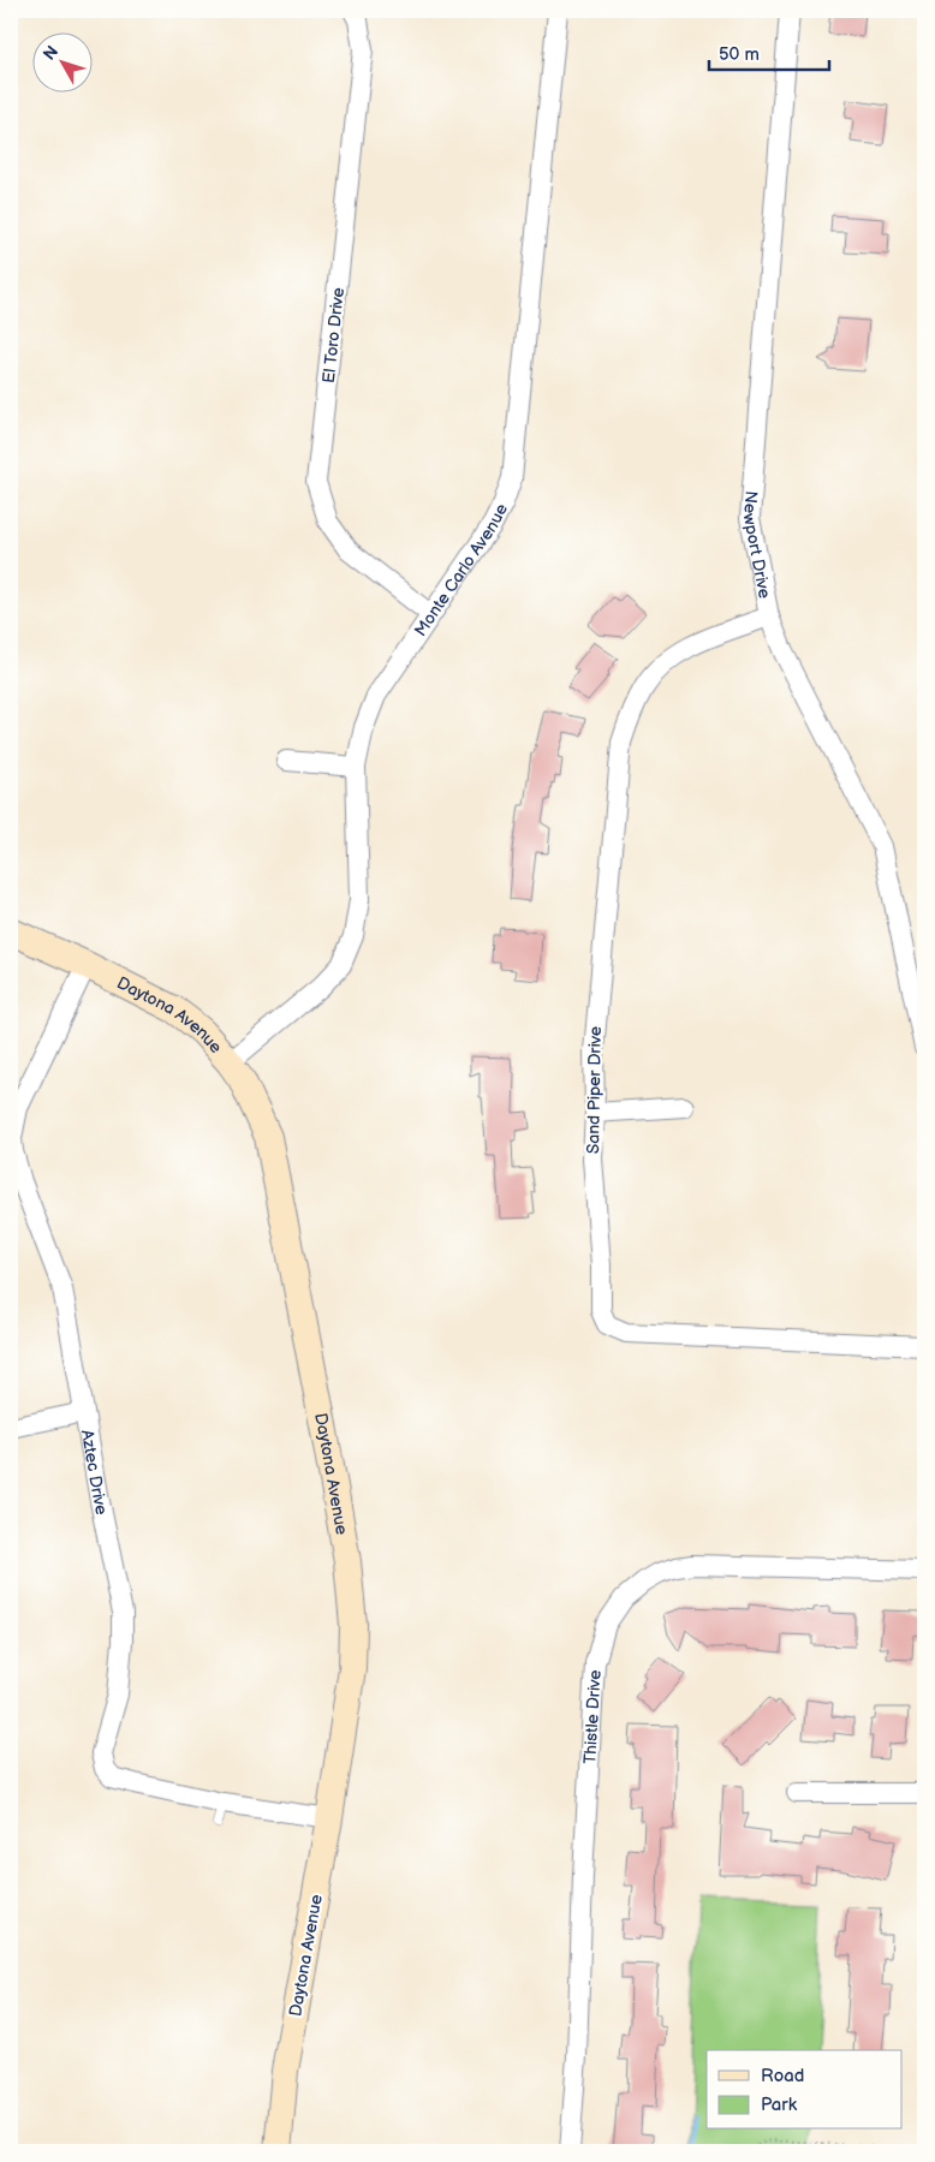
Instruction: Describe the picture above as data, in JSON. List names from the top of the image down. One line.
{"streets":{"street":["El Toro Drive","Newport Drive","Monte Carlo Avenue","Daytona Avenue","Sand Piper Drive","Aztec Drive","Thistle Drive"]},"crossings":[["El Toro Drive","Monte Carlo Avenue"],["Newport Drive","Sand Piper Drive"],["Monte Carlo Avenue","Daytona Avenue"],["Daytona Avenue","Aztec Drive"]],"legend":["Road","Park"],"scale_bar":"50 m","north":"top left"}
